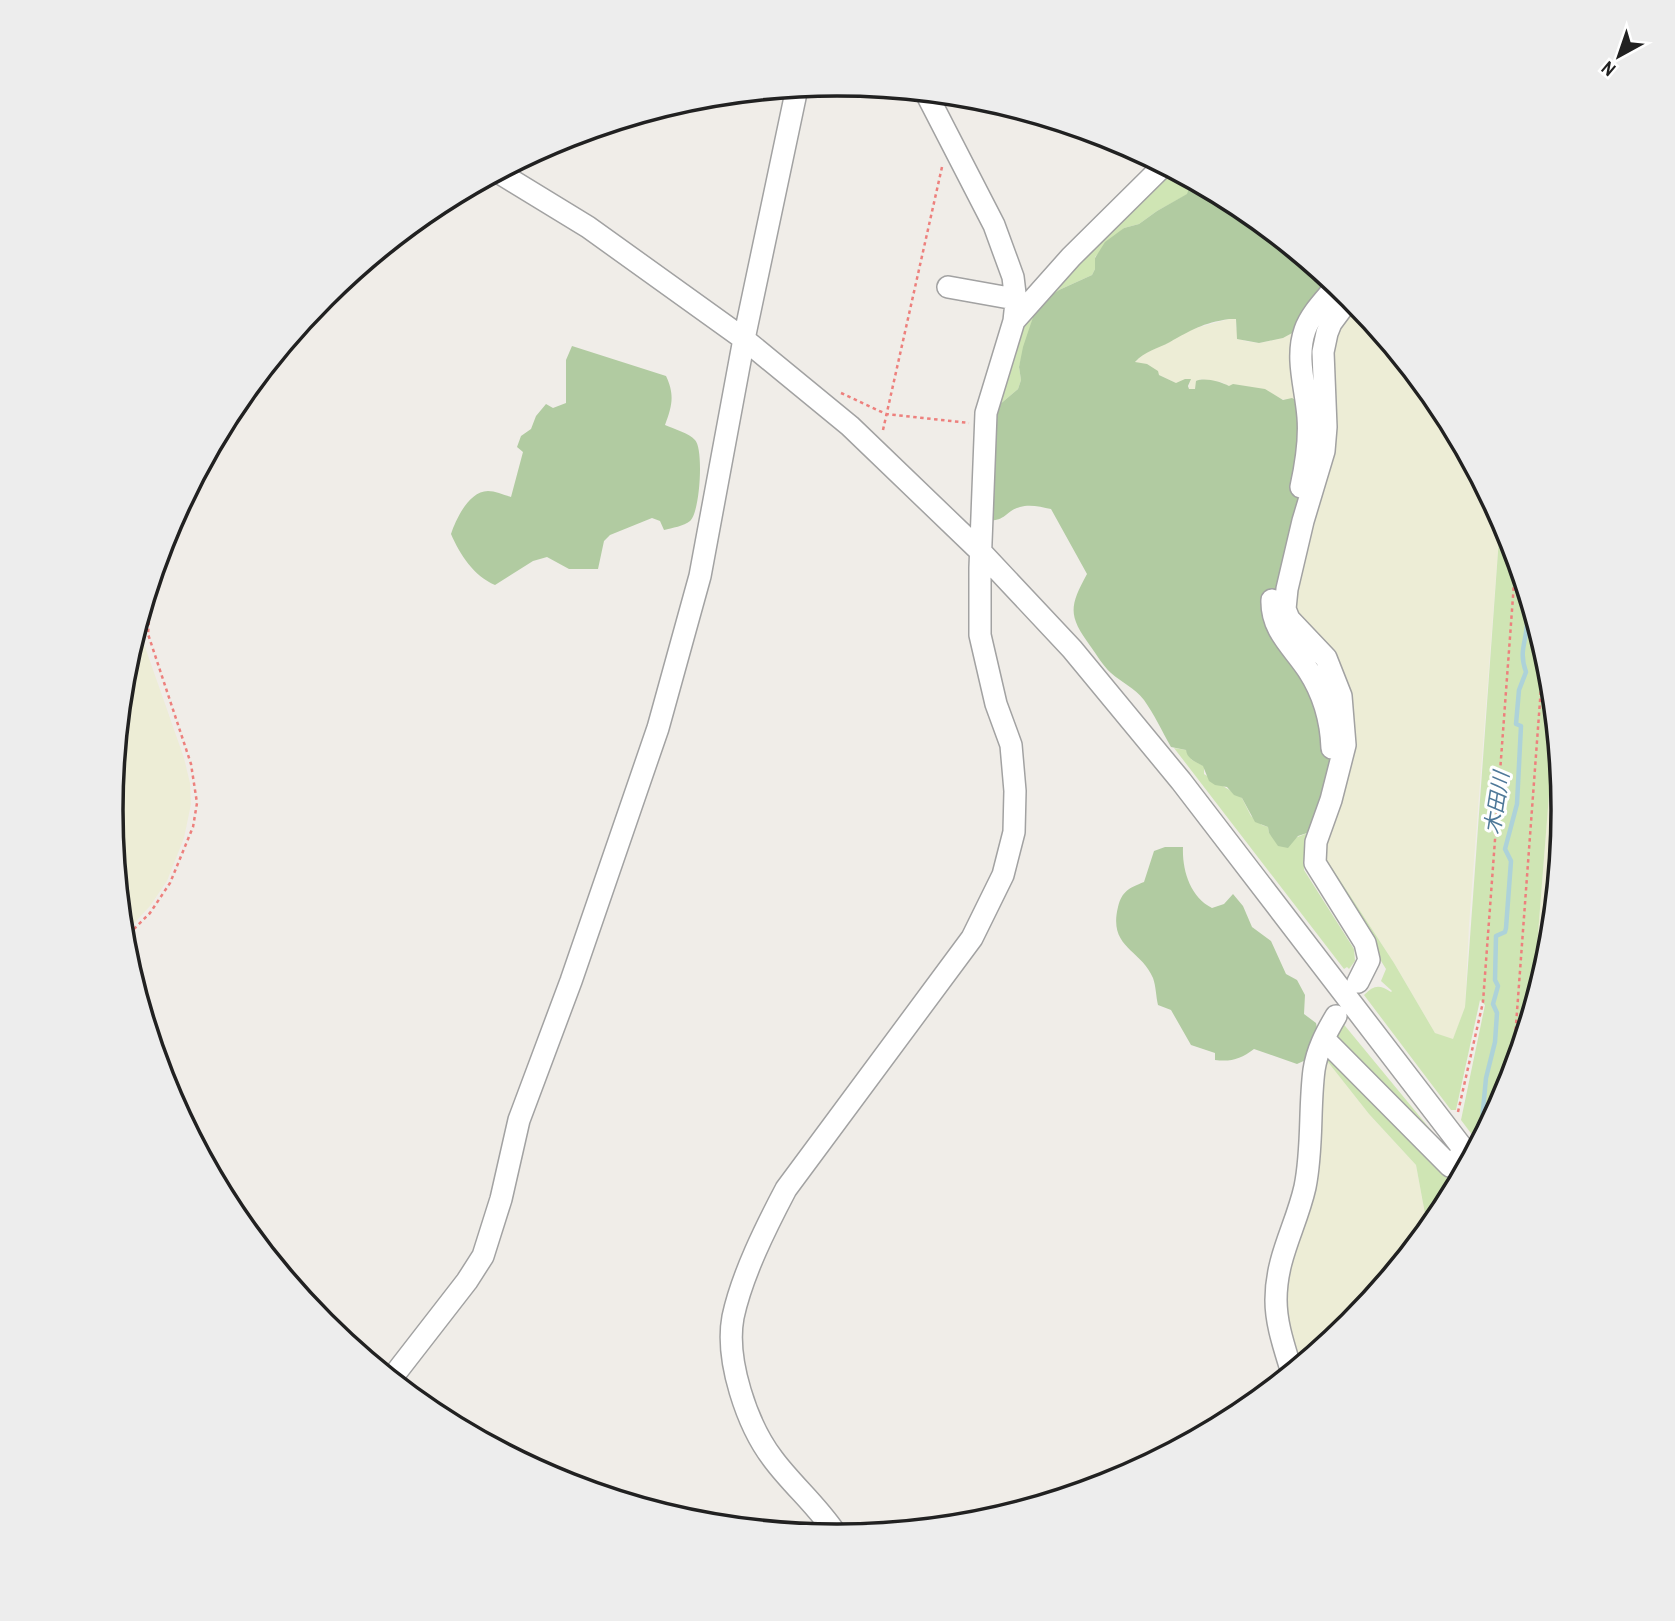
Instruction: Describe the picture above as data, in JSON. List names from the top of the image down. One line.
{"water":["木田川"],"north":"bottom left"}
